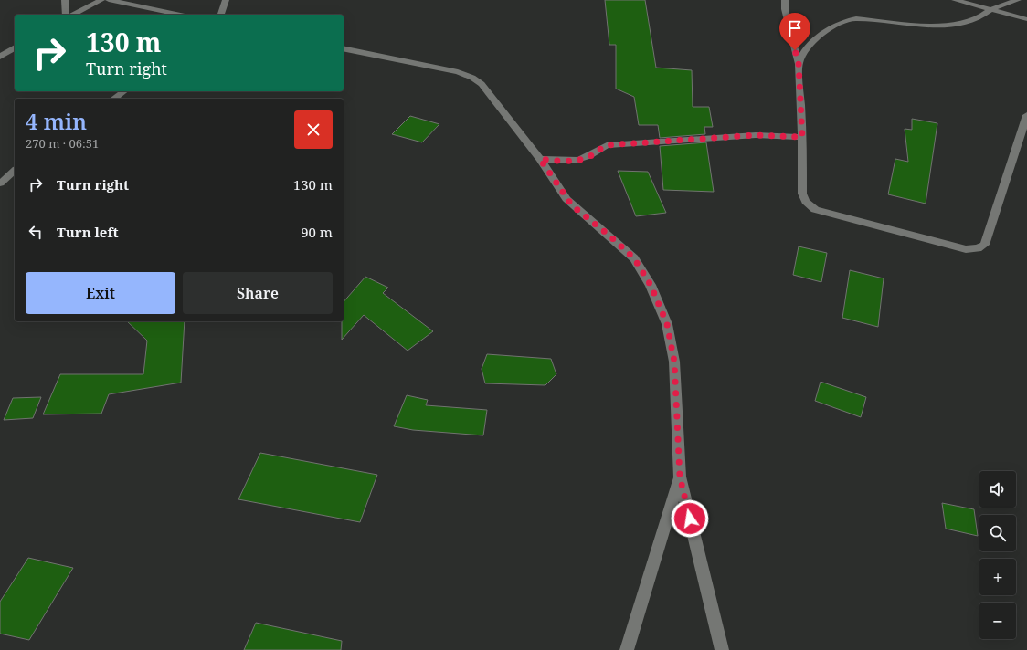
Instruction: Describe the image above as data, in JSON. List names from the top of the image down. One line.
{"page":{"turn":["130 m","Turn right"],"heading":["4 min","270 m · 06:51"],"list":[{"name":"Turn right","value":"130 m"},{"name":"Turn left","value":"90 m"}],"buttons":["Exit","Share"],"map_buttons":["+","−"]}}
